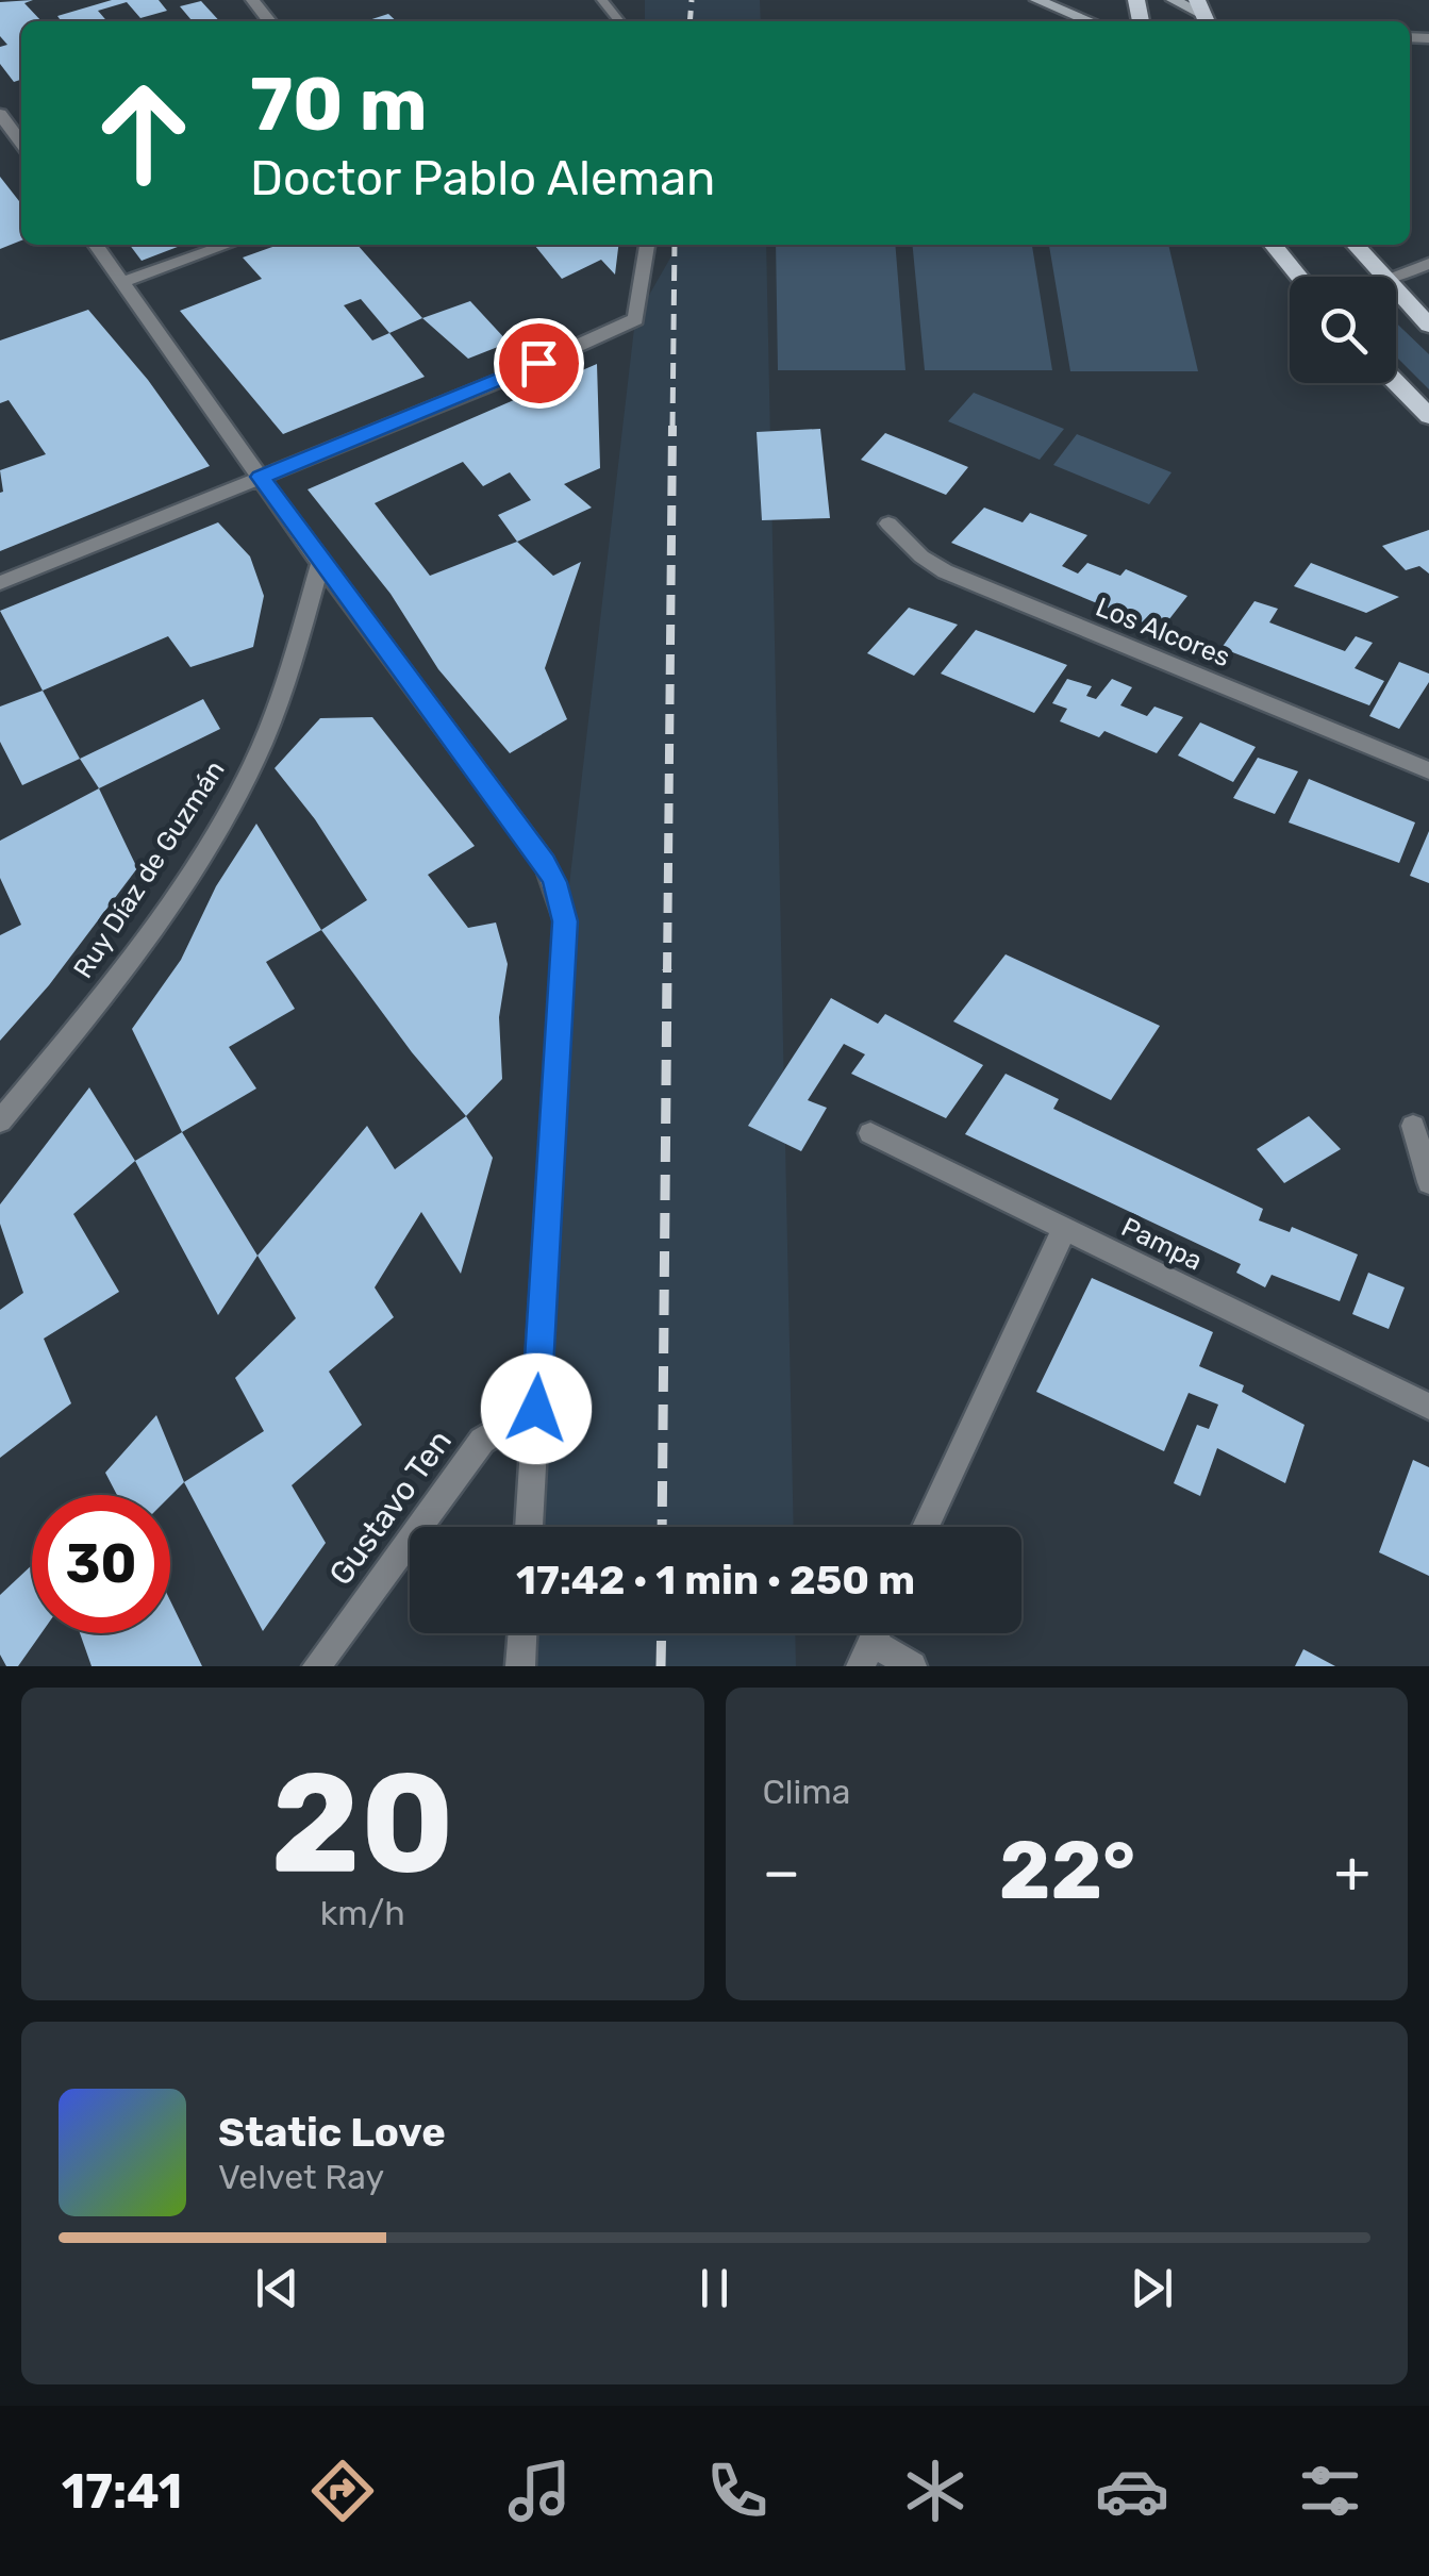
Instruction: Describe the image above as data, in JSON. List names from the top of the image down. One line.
{"streets":{"street":["Los Alcores","Ruy Díaz de Guzmán","Pampa","Gustavo Ten"]},"page":{"turn":["70 m","Doctor Pablo Aleman"],"limit":"30","trip":"17:42 · 1 min · 250 m","tile":[["20","km/h"],"Clima"],"heat":["−","22°","+"],"song":["Static Love","Velvet Ray"],"tabs":"17:41"}}
